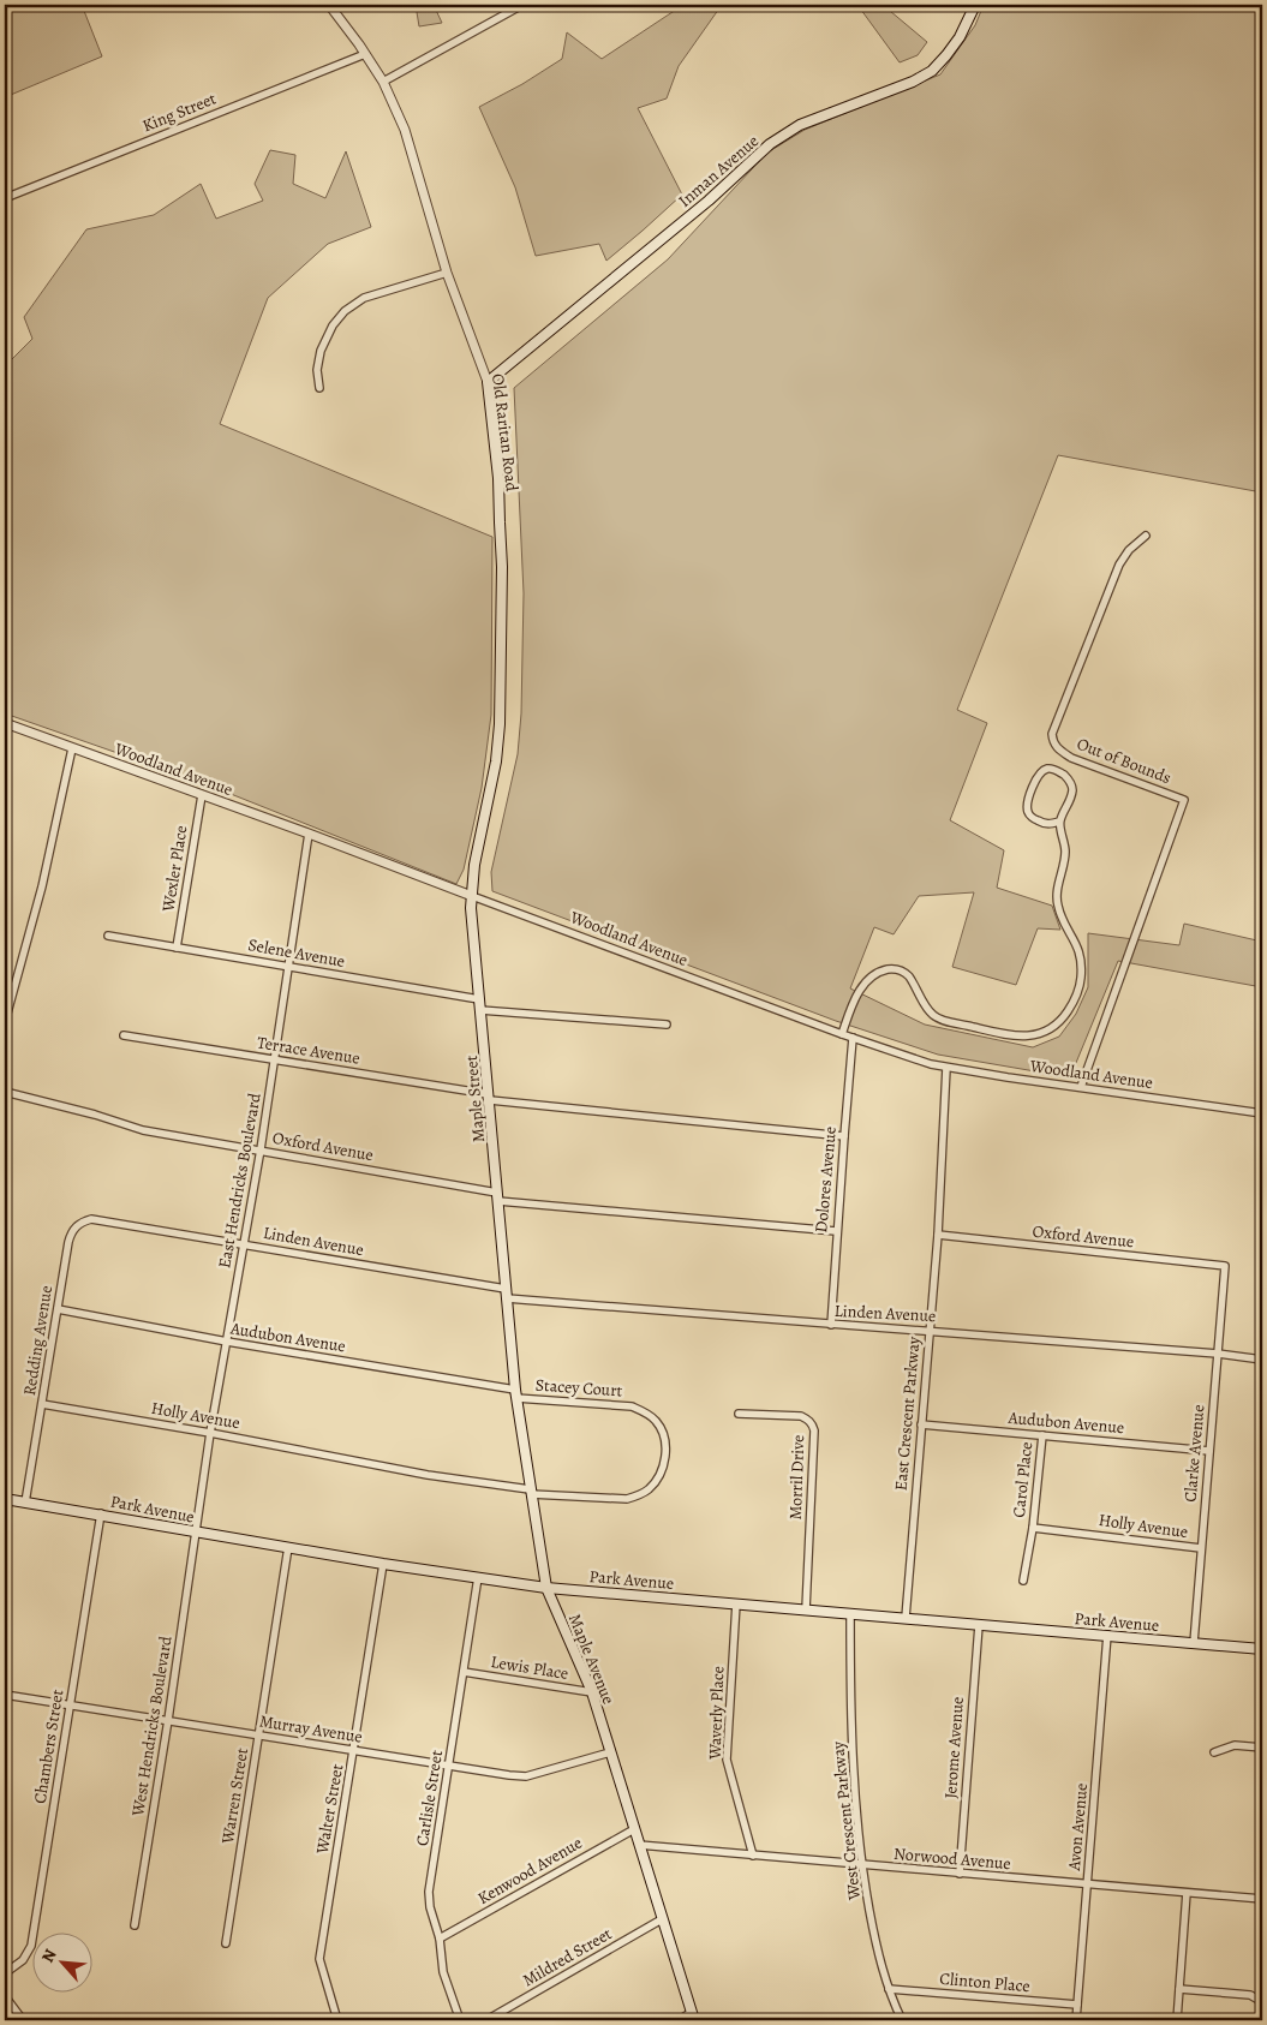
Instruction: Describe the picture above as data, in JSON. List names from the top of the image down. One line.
{"streets":{"main road":["Inman Avenue","Old Raritan Road","Maple Street","Park Avenue","Maple Avenue"],"street":["King Street","Out of Bounds","Woodland Avenue","Wexler Place","Selene Avenue","Terrace Avenue","Oxford Avenue","Dolores Avenue","East Hendricks Boulevard","Linden Avenue","Audubon Avenue","Redding Avenue","Stacey Court","East Crescent Parkway","Holly Avenue","Clarke Avenue","Morril Drive","Carol Place","Lewis Place","Waverly Place","West Hendricks Boulevard","Murray Avenue","Chambers Street","Jerome Avenue","Warren Street","Carlisle Street","Walter Street","West Crescent Parkway","Avon Avenue","Norwood Avenue","Kenwood Avenue","Mildred Street","Clinton Place"]},"crossings":[["King Street","Old Raritan Road"],["Inman Avenue","Old Raritan Road"],["Old Raritan Road","Woodland Avenue"],["Old Raritan Road","Maple Street"],["Out of Bounds","Woodland Avenue"],["Woodland Avenue","Wexler Place"],["Woodland Avenue","Maple Street"],["Woodland Avenue","Dolores Avenue"],["Woodland Avenue","East Hendricks Boulevard"],["Woodland Avenue","East Crescent Parkway"],["Wexler Place","Selene Avenue"],["Selene Avenue","Maple Street"],["Selene Avenue","East Hendricks Boulevard"],["Terrace Avenue","Maple Street"],["Terrace Avenue","Dolores Avenue"],["Terrace Avenue","East Hendricks Boulevard"],["Maple Street","Oxford Avenue"],["Maple Street","Linden Avenue"],["Maple Street","Maple Avenue"],["Oxford Avenue","Dolores Avenue"],["Oxford Avenue","East Hendricks Boulevard"],["Oxford Avenue","East Crescent Parkway"],["Oxford Avenue","Clarke Avenue"],["Dolores Avenue","Linden Avenue"],["East Hendricks Boulevard","Linden Avenue"],["East Hendricks Boulevard","Audubon Avenue"],["East Hendricks Boulevard","Holly Avenue"],["East Hendricks Boulevard","Park Avenue"],["East Hendricks Boulevard","West Hendricks Boulevard"],["Linden Avenue","Redding Avenue"],["Linden Avenue","East Crescent Parkway"],["Linden Avenue","Clarke Avenue"],["Linden Avenue","Maple Avenue"],["Audubon Avenue","Redding Avenue"],["Audubon Avenue","Stacey Court"],["Audubon Avenue","East Crescent Parkway"],["Audubon Avenue","Clarke Avenue"],["Audubon Avenue","Carol Place"],["Audubon Avenue","Maple Avenue"],["Redding Avenue","Holly Avenue"],["Redding Avenue","Park Avenue"],["Stacey Court","Holly Avenue"],["Stacey Court","Maple Avenue"],["East Crescent Parkway","Park Avenue"],["Holly Avenue","Clarke Avenue"],["Holly Avenue","Carol Place"],["Holly Avenue","Maple Avenue"],["Clarke Avenue","Park Avenue"],["Morril Drive","Park Avenue"],["Park Avenue","Maple Avenue"],["Park Avenue","Waverly Place"],["Park Avenue","West Hendricks Boulevard"],["Park Avenue","Chambers Street"],["Park Avenue","Jerome Avenue"],["Park Avenue","Warren Street"],["Park Avenue","Carlisle Street"],["Park Avenue","Walter Street"],["Park Avenue","West Crescent Parkway"],["Park Avenue","Avon Avenue"],["Maple Avenue","Lewis Place"],["Maple Avenue","Murray Avenue"],["Maple Avenue","Norwood Avenue"],["Maple Avenue","Kenwood Avenue"],["Maple Avenue","Mildred Street"],["Lewis Place","Carlisle Street"],["Waverly Place","Norwood Avenue"],["West Hendricks Boulevard","Murray Avenue"],["Murray Avenue","Chambers Street"],["Murray Avenue","Warren Street"],["Murray Avenue","Carlisle Street"],["Murray Avenue","Walter Street"],["Jerome Avenue","Norwood Avenue"],["Carlisle Street","Kenwood Avenue"],["West Crescent Parkway","Norwood Avenue"],["West Crescent Parkway","Clinton Place"],["Avon Avenue","Norwood Avenue"],["Avon Avenue","Clinton Place"]],"north":"top left"}
